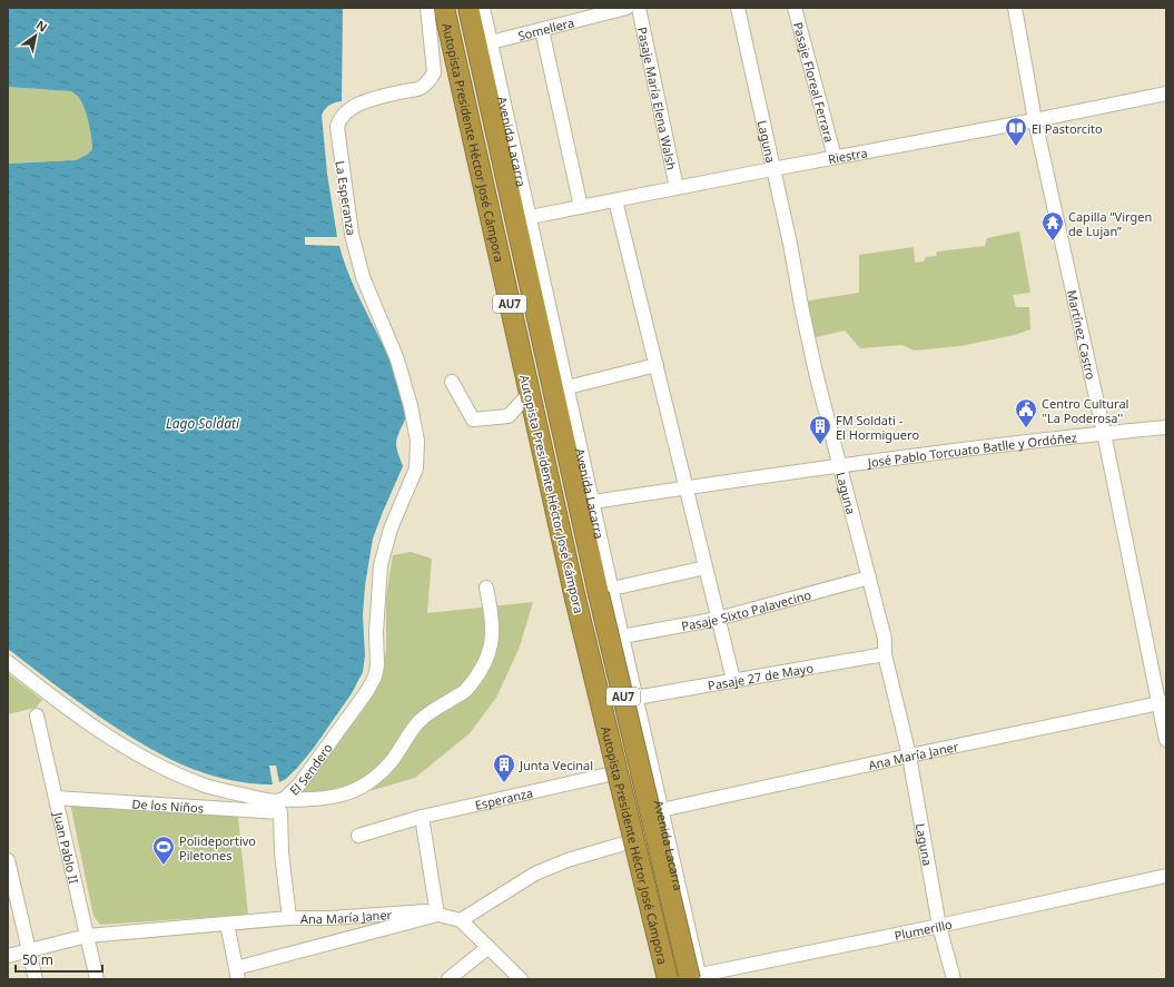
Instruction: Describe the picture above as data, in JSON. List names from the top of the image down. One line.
{"streets":{"highway":["Autopista Presidente Héctor José Cámpora","AU7"],"street":["Somellera","Pasaje Floreal Ferrara","Pasaje María Elena Walsh","Avenida Lacarra","Laguna","Riestra","La Esperanza","Martínez Castro","José Pablo Torcuato Batlle y Ordóñez","Pasaje Sixto Palavecino","Pasaje 27 de Mayo","Ana María Janer","El Sendero","Esperanza","De los Niños","Juan Pablo II","Plumerillo"]},"crossings":[["Somellera","Avenida Lacarra"],["Pasaje Floreal Ferrara","Riestra"],["Pasaje María Elena Walsh","Riestra"],["Avenida Lacarra","Autopista Presidente Héctor José Cámpora"],["Avenida Lacarra","Riestra"],["Avenida Lacarra","José Pablo Torcuato Batlle y Ordóñez"],["Avenida Lacarra","Pasaje Sixto Palavecino"],["Avenida Lacarra","Pasaje 27 de Mayo"],["Avenida Lacarra","Ana María Janer"],["Avenida Lacarra","Esperanza"],["Avenida Lacarra","Plumerillo"],["Autopista Presidente Héctor José Cámpora","Plumerillo"],["Laguna","Riestra"],["Laguna","José Pablo Torcuato Batlle y Ordóñez"],["Laguna","Pasaje Sixto Palavecino"],["Laguna","Pasaje 27 de Mayo"],["Laguna","Ana María Janer"],["Laguna","Plumerillo"],["Riestra","Martínez Castro"],["La Esperanza","El Sendero"],["Martínez Castro","José Pablo Torcuato Batlle y Ordóñez"],["Martínez Castro","Ana María Janer"],["Ana María Janer","Juan Pablo II"],["El Sendero","De los Niños"],["De los Niños","Juan Pablo II"]],"water":["Lago Soldati"],"places":{"library":["El Pastorcito"],"temple":["Capilla “Virgen de Lujan”"],"public building":["Centro Cultural ''La Poderosa''"],"building":["FM Soldati - El Hormiguero","Junta Vecinal"],"sports":["Polideportivo Piletones"]},"scale_bar":"50 m","north":"top right"}
